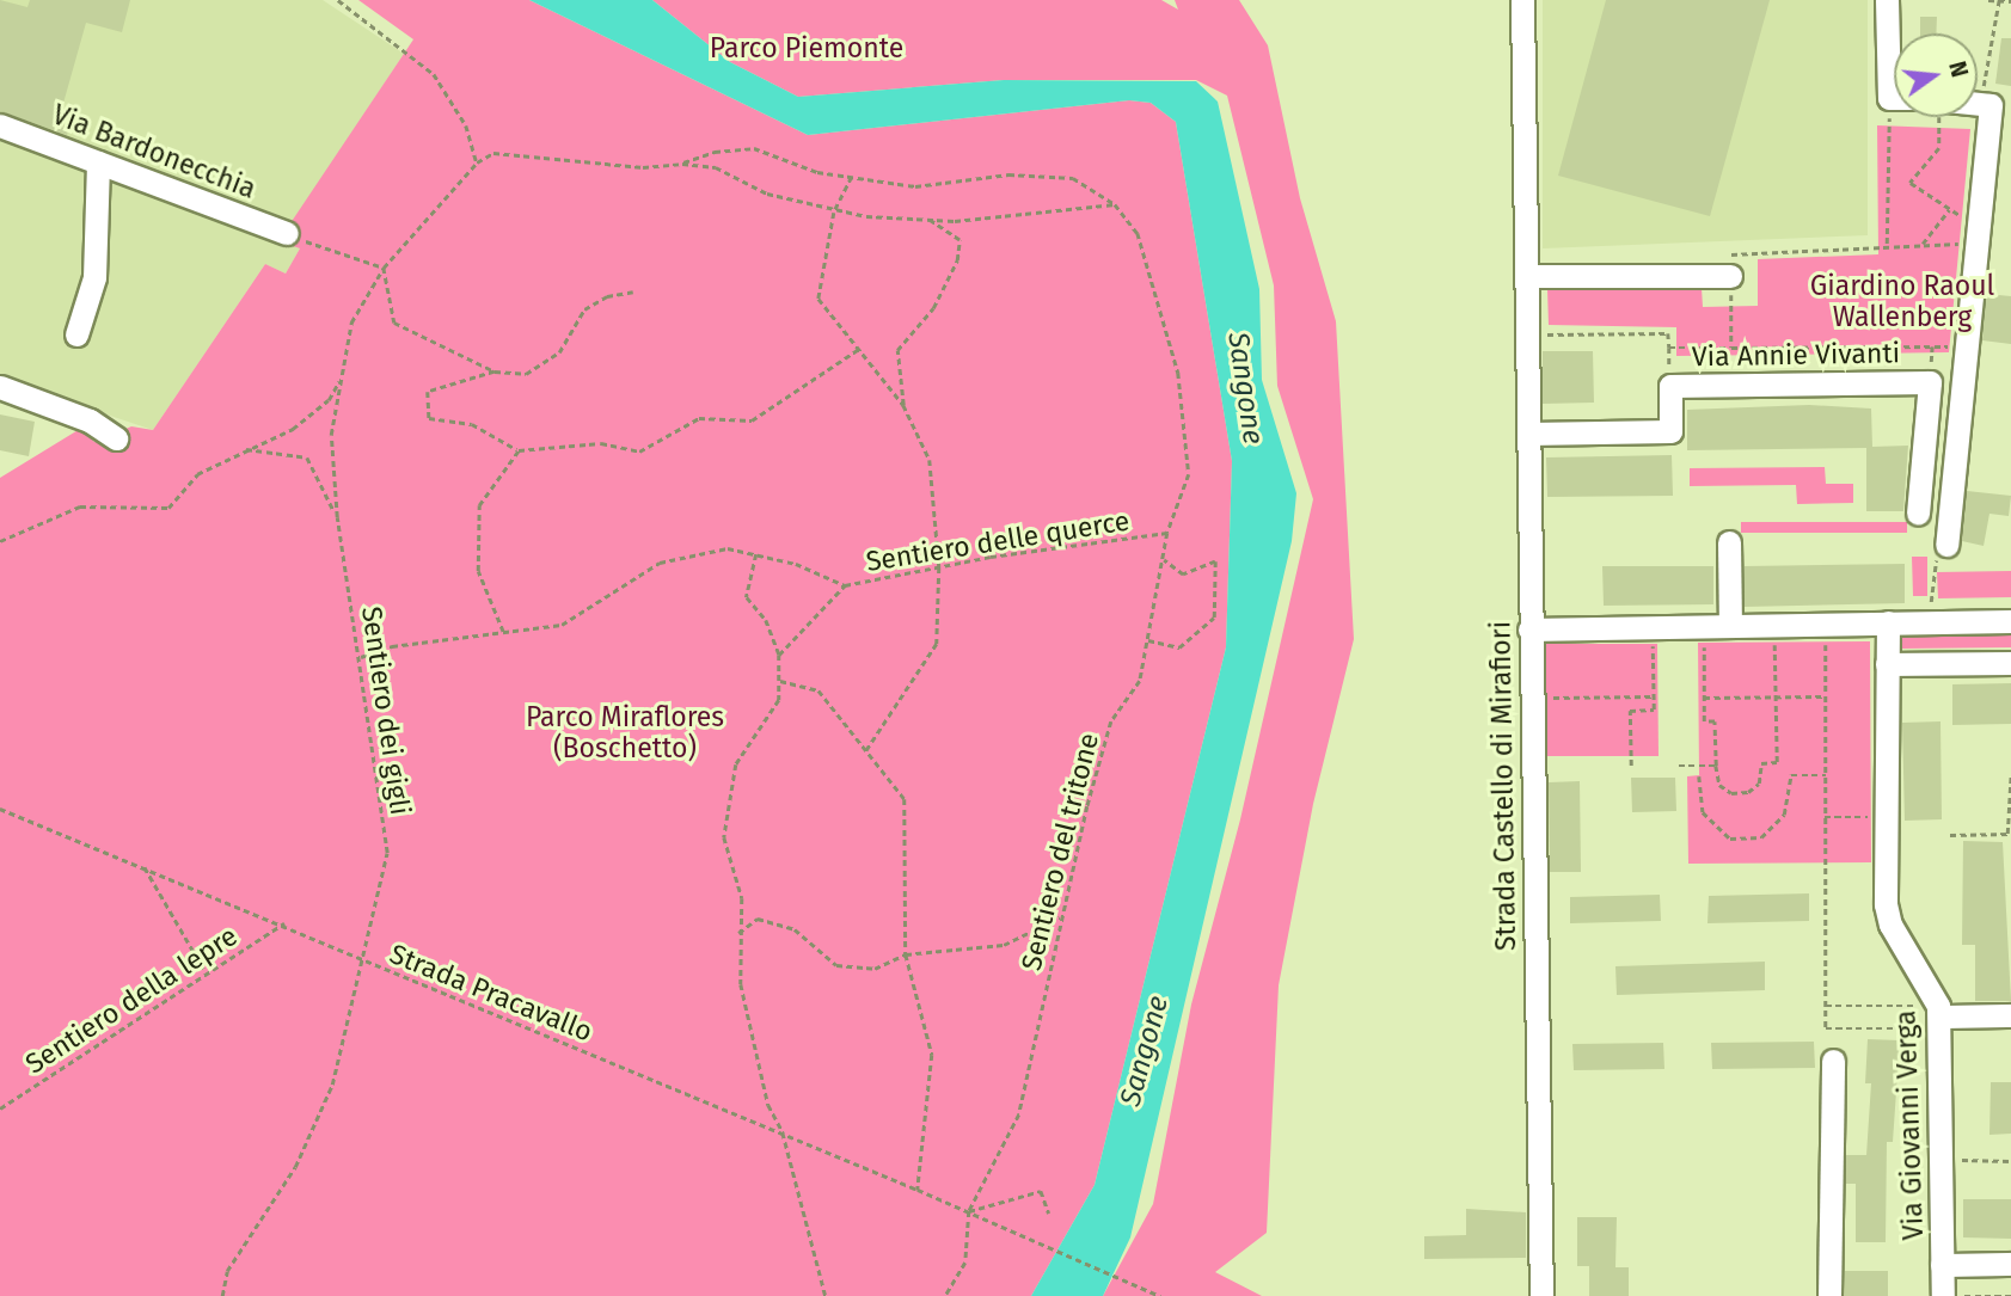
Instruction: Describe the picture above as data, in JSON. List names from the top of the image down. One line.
{"streets":{"street":["Via Bardonecchia","Via Annie Vivanti","Strada Castello di Mirafiori","Via Giovanni Verga"],"path":["Sentiero delle querce","Sentiero dei gigli","Sentiero del tritone","Strada Pracavallo","Sentiero della lepre"]},"crossings":[["Via Annie Vivanti","Strada Castello di Mirafiori"],["Sentiero delle querce","Sentiero dei gigli"],["Sentiero delle querce","Sentiero del tritone"],["Sentiero dei gigli","Strada Pracavallo"],["Sentiero del tritone","Strada Pracavallo"],["Strada Pracavallo","Sentiero della lepre"]],"water":["Sangone"],"parks":["Parco Piemonte","Giardino Raoul Wallenberg","Parco Miraflores (Boschetto)"],"north":"right"}
